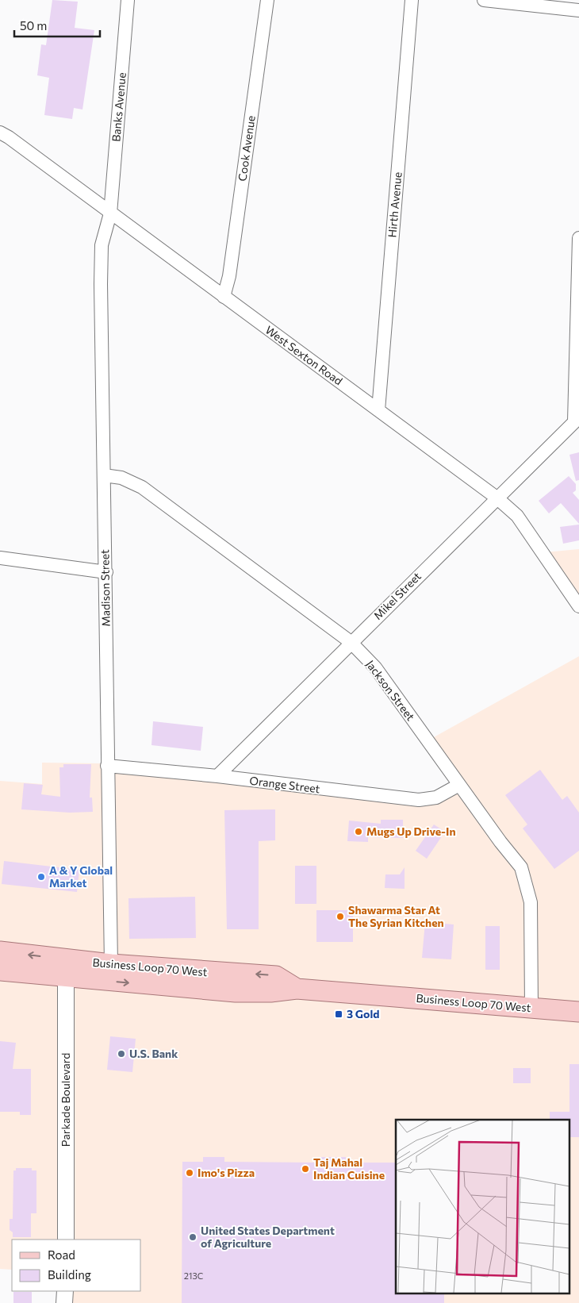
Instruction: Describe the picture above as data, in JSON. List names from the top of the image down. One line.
{"streets":{"main road":["Business Loop 70 West"],"street":["Banks Avenue","Cook Avenue","Hirth Avenue","West Sexton Road","Madison Street","Mikel Street","Jackson Street","Orange Street","Parkade Boulevard"]},"crossings":[["Banks Avenue","West Sexton Road"],["Banks Avenue","Madison Street"],["Cook Avenue","West Sexton Road"],["Hirth Avenue","West Sexton Road"],["West Sexton Road","Madison Street"],["West Sexton Road","Mikel Street"],["Madison Street","Jackson Street"],["Madison Street","Orange Street"],["Madison Street","Business Loop 70 West"],["Mikel Street","Jackson Street"],["Mikel Street","Orange Street"],["Jackson Street","Orange Street"],["Jackson Street","Business Loop 70 West"],["Business Loop 70 West","Parkade Boulevard"]],"places":{"other":["Mugs Up Drive-In","A & Y Global Market","Shawarma Star At The Syrian Kitchen","U.S. Bank","Taj Mahal Indian Cuisine","Imo's Pizza","United States Department of Agriculture"],"transit":["3 Gold"]},"house_numbers":["213C"],"legend":["Road","Building"],"scale_bar":"50 m"}
